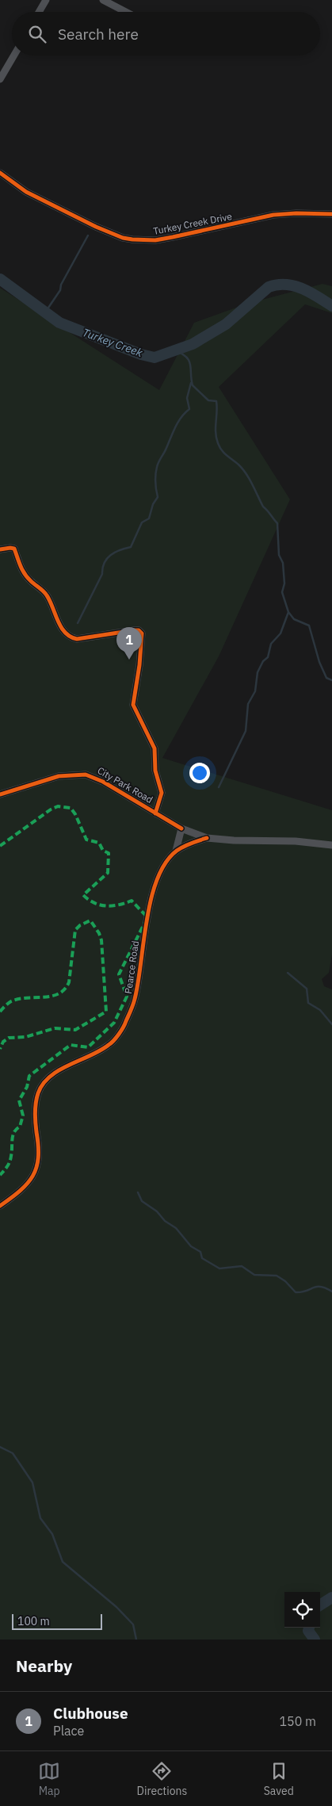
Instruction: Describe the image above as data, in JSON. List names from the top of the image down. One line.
{"streets":{"street":["Turkey Creek Drive","City Park Road","Pearce Road"]},"crossings":[["City Park Road","Pearce Road"]],"water":["Turkey Creek"],"scale_bar":"100 m","page":{"search":"Search here","pins":"1","scale":"100 m","heading":"Nearby","list":[{"mark":"1","name":"Clubhouse","note":"Place","value":"150 m"}],"nav":["Map","Directions","Saved"]}}
